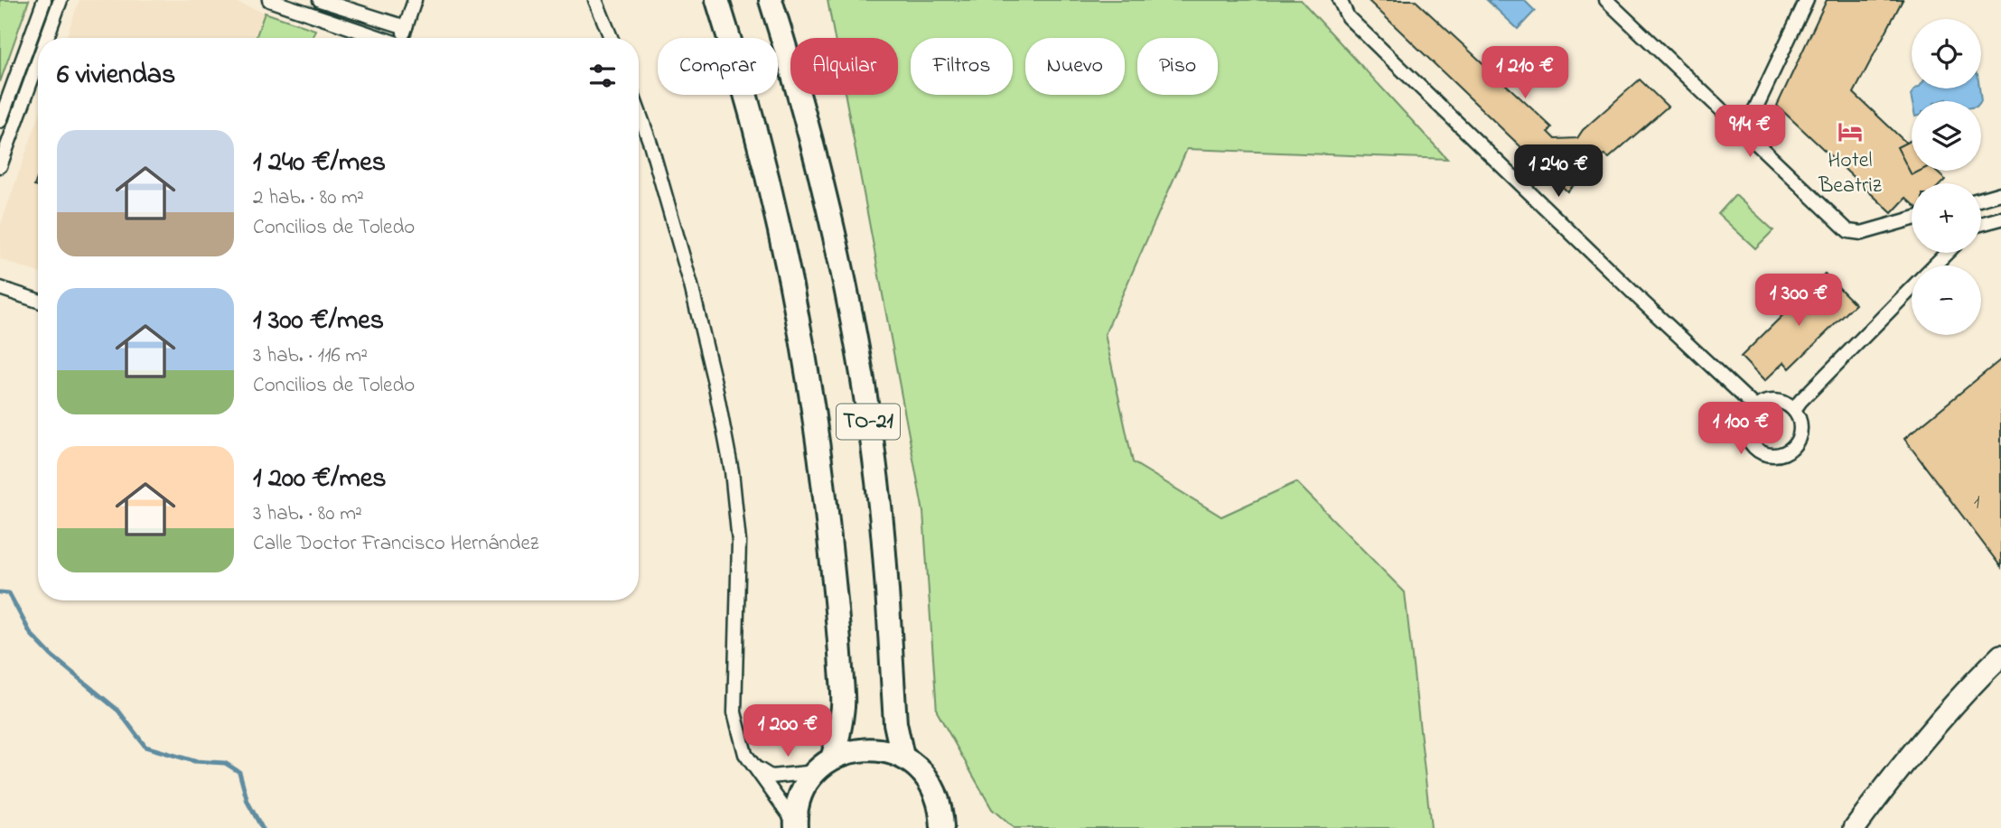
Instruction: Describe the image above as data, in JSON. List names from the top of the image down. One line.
{"streets":{"highway":["TO-21"]},"places":{"hotel":["Hotel Beatriz"]},"house_numbers":["1"],"page":{"map_buttons":["+","−"],"chip":["Comprar","Alquilar","Filtros","Nuevo","Piso"],"heading":"6 viviendas","price":["1 210 €","914 €","1 240 €","1 300 €","1 100 €","1 200 €"],"list":[{"name":"1 240 €/mes","note":"2 hab. · 80 m² · Concilios de Toledo"},{"name":"1 300 €/mes","note":"3 hab. · 116 m² · Concilios de Toledo"},{"name":"1 200 €/mes","note":"3 hab. · 80 m² · Calle Doctor Francisco Hernández"}]}}
